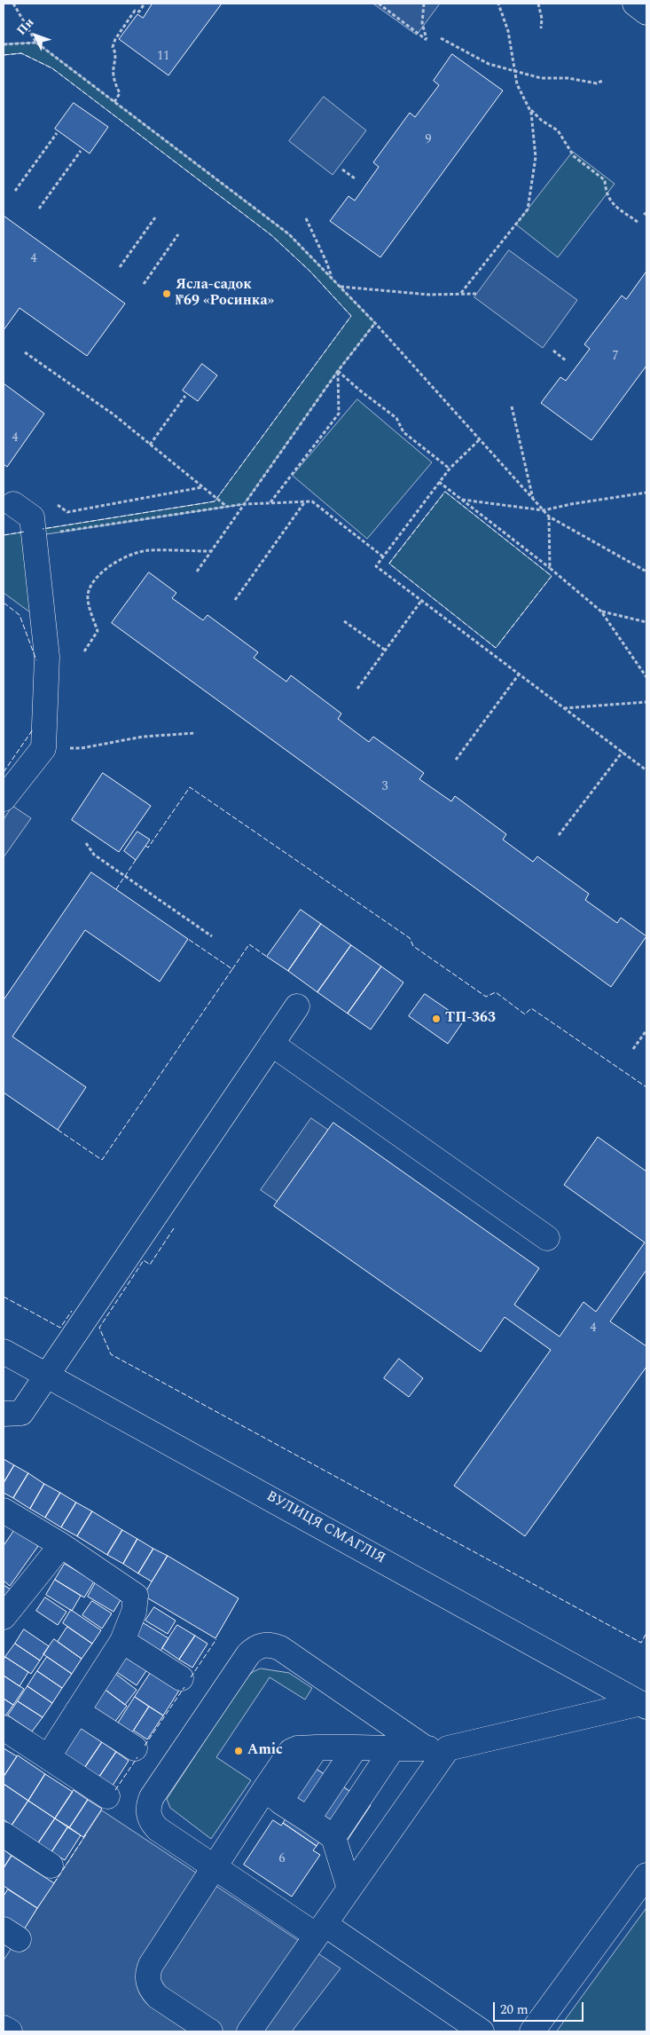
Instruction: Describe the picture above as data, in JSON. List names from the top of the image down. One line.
{"streets":{"street":["ВУЛИЦЯ СМАГЛІЯ"]},"places":["Ясла-садок №69 «Росинка»","ТП-363","Amic"],"house_numbers":["11","9","4","7","4","3","4","6"],"scale_bar":"20 m","north":"top left"}
